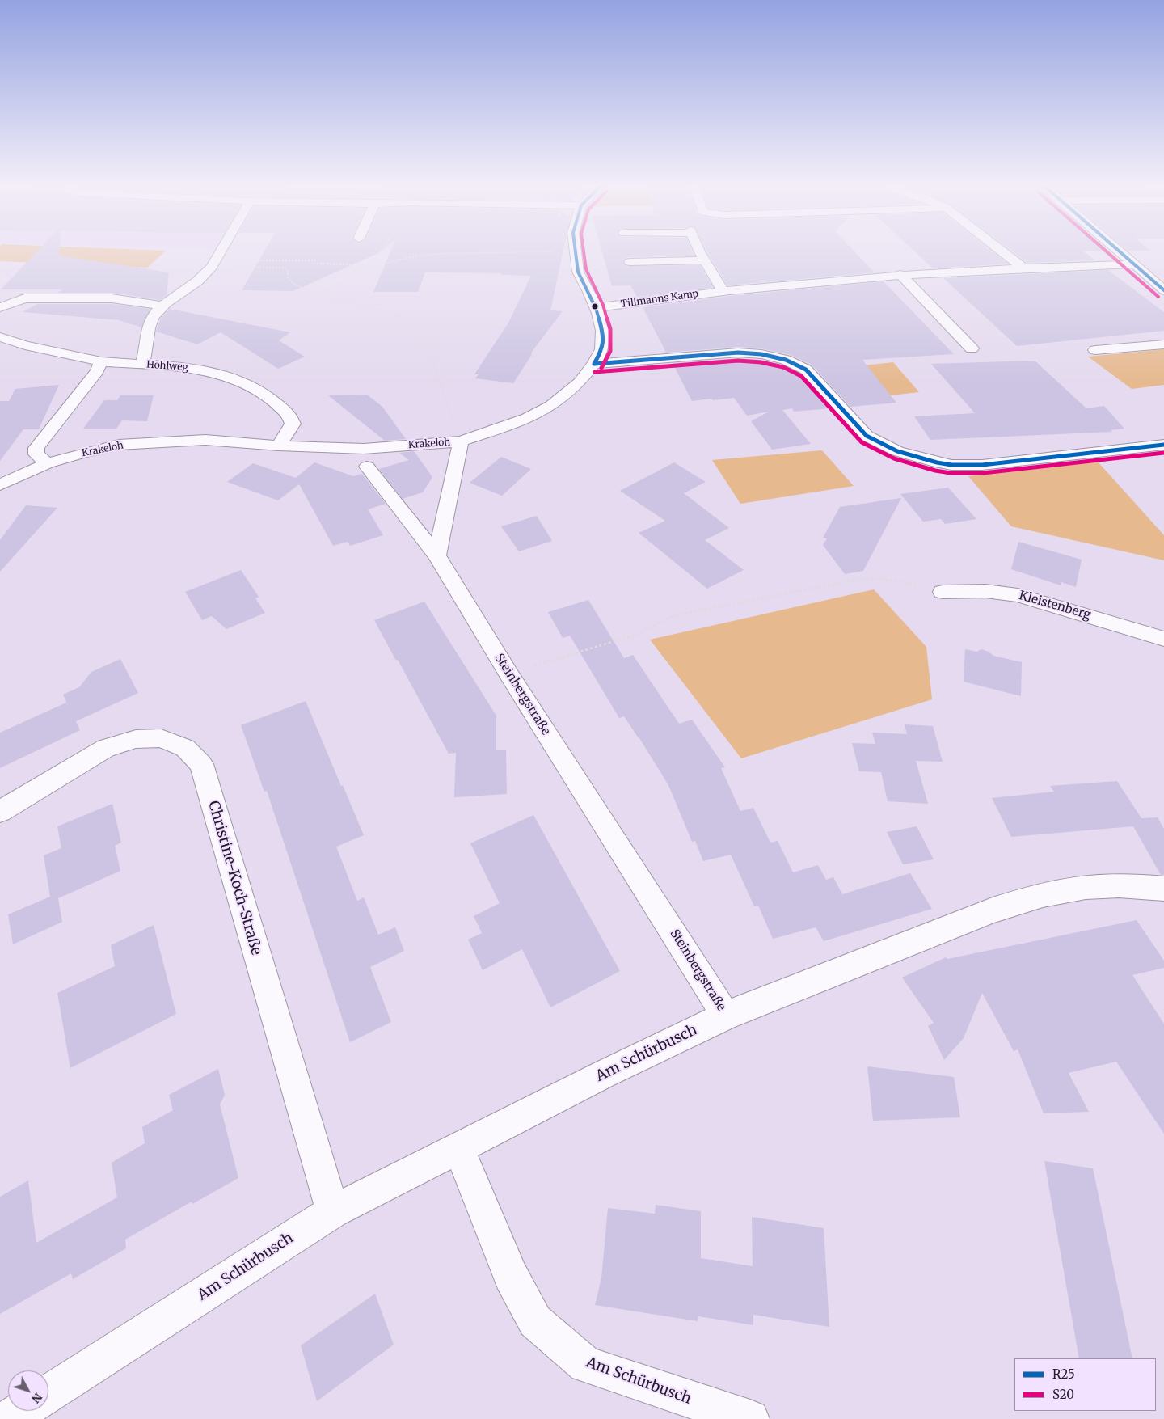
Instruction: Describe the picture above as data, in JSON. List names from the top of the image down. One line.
{"streets":{"street":["Tillmanns Kamp","Hohlweg","Krakeloh","Kleistenberg","Steinbergstraße","Christine-Koch-Straße","Am Schürbusch"]},"crossings":[["Tillmanns Kamp","Krakeloh"],["Hohlweg","Krakeloh"],["Steinbergstraße","Am Schürbusch"],["Christine-Koch-Straße","Am Schürbusch"]],"lines":["transit line R25","transit line S20"],"legend":["R25","S20"],"north":"bottom right"}
